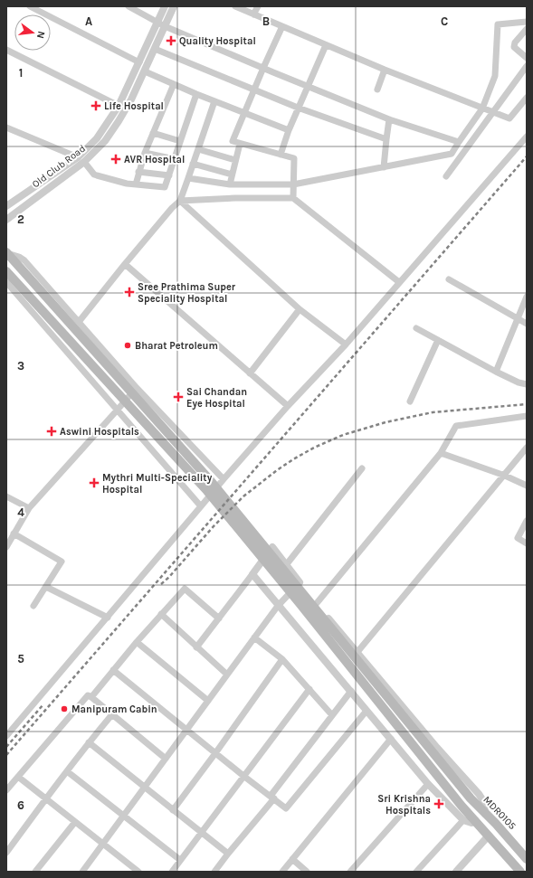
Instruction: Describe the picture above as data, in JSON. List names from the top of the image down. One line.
{"streets":{"main road":["MDR0105"],"street":["Old Club Road"]},"places":{"health":["Quality Hospital","Life Hospital","AVR Hospital","Sree Prathima Super Speciality Hospital","Sai Chandan Eye Hospital","Aswini Hospitals","Mythri Multi-Speciality Hospital","Sri Krishna Hospitals"],"other":["Bharat Petroleum","Manipuram Cabin"]},"north":"right","grid":{"columns":["A","B","C"],"rows":["1","2","3","4","5","6"]}}
